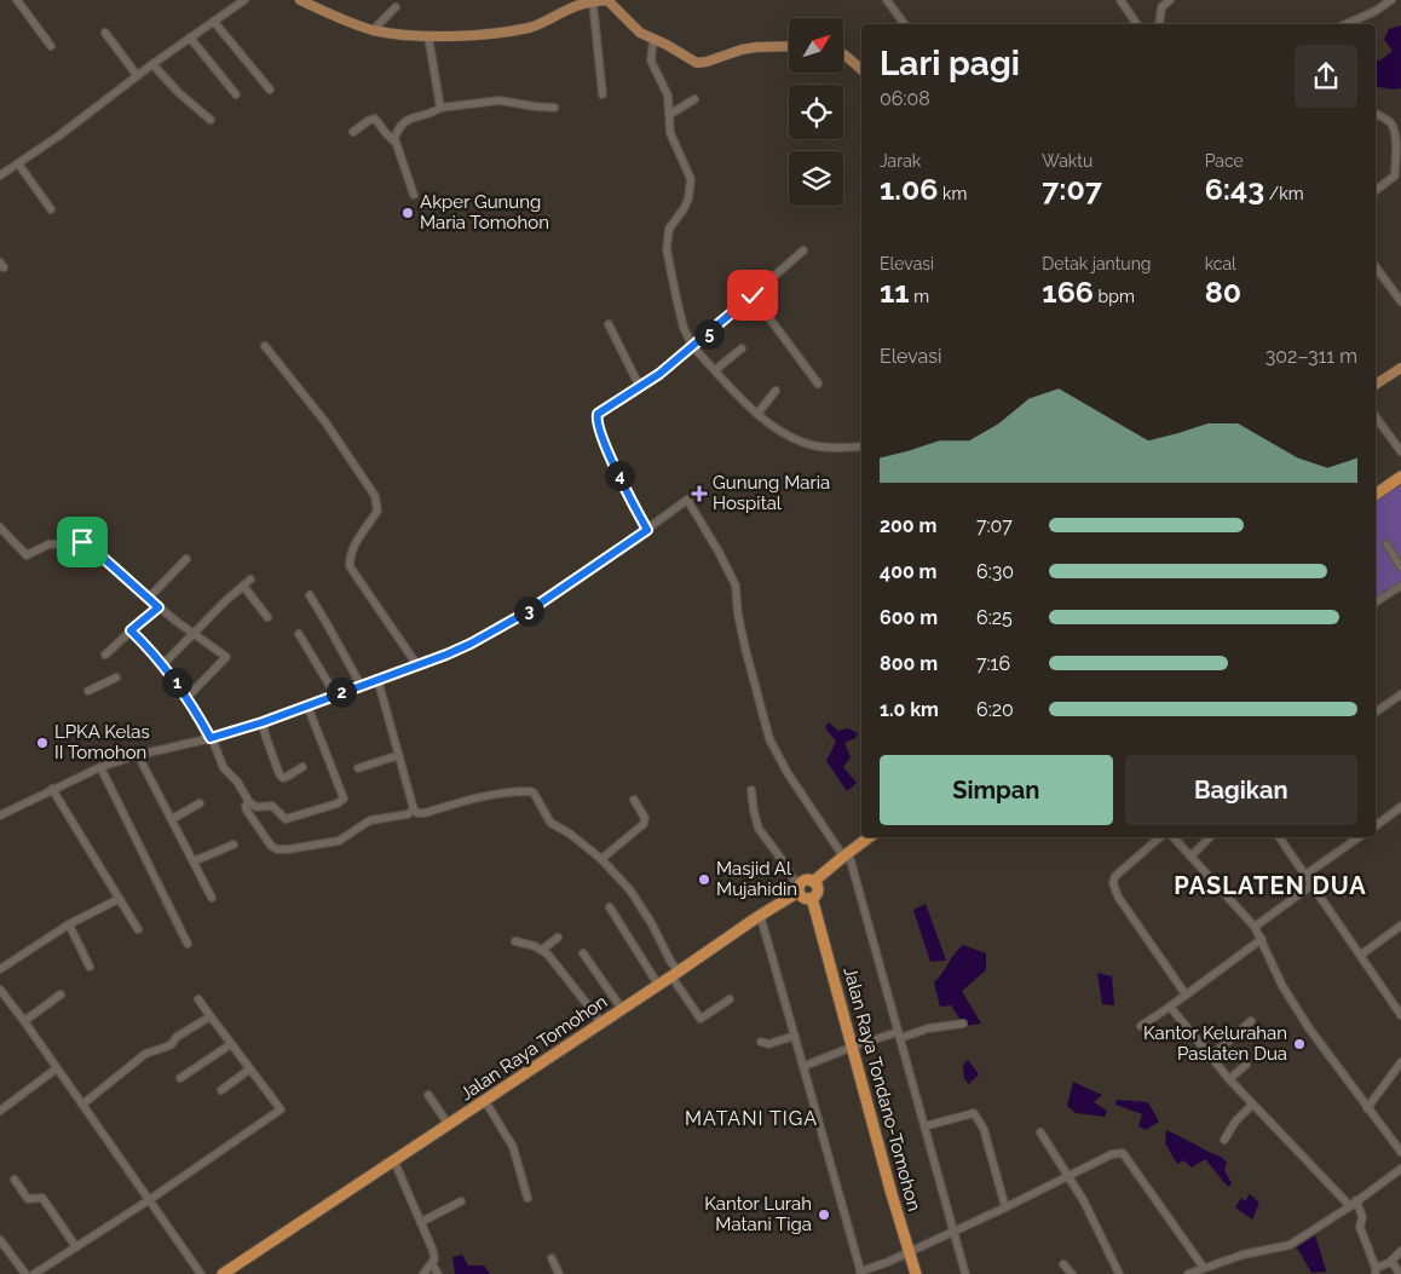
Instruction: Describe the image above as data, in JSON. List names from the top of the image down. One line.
{"streets":{"highway":["Jalan Raya Tomohon","Jalan Raya Tondano-Tomohon"]},"crossings":[["Jalan Raya Tomohon","Jalan Raya Tondano-Tomohon"]],"districts":["PASLATEN DUA","MATANI TIGA"],"places":{"other":["Akper Gunung Maria Tomohon","LPKA Kelas II Tomohon","Masjid Al Mujahidin","Kantor Kelurahan Paslaten Dua","Kantor Lurah Matani Tiga"],"health":["Gunung Maria Hospital"]},"north":"top right","page":{"heading":["Lari pagi","06:08"],"stats":[["Jarak","1.06 km"],["Waktu","7:07"],["Pace","6:43 /km"],["Elevasi","11 m"],["Detak jantung","166 bpm"],["kcal","80"]],"pins":["5","4","3","1","2"],"chart":["Elevasi","302–311 m"],"list":[{"name":"200 m","note":"7:07"},{"name":"400 m","note":"6:30"},{"name":"600 m","note":"6:25"},{"name":"800 m","note":"7:16"},{"name":"1.0 km","note":"6:20"}],"buttons":["Simpan","Bagikan"]}}
